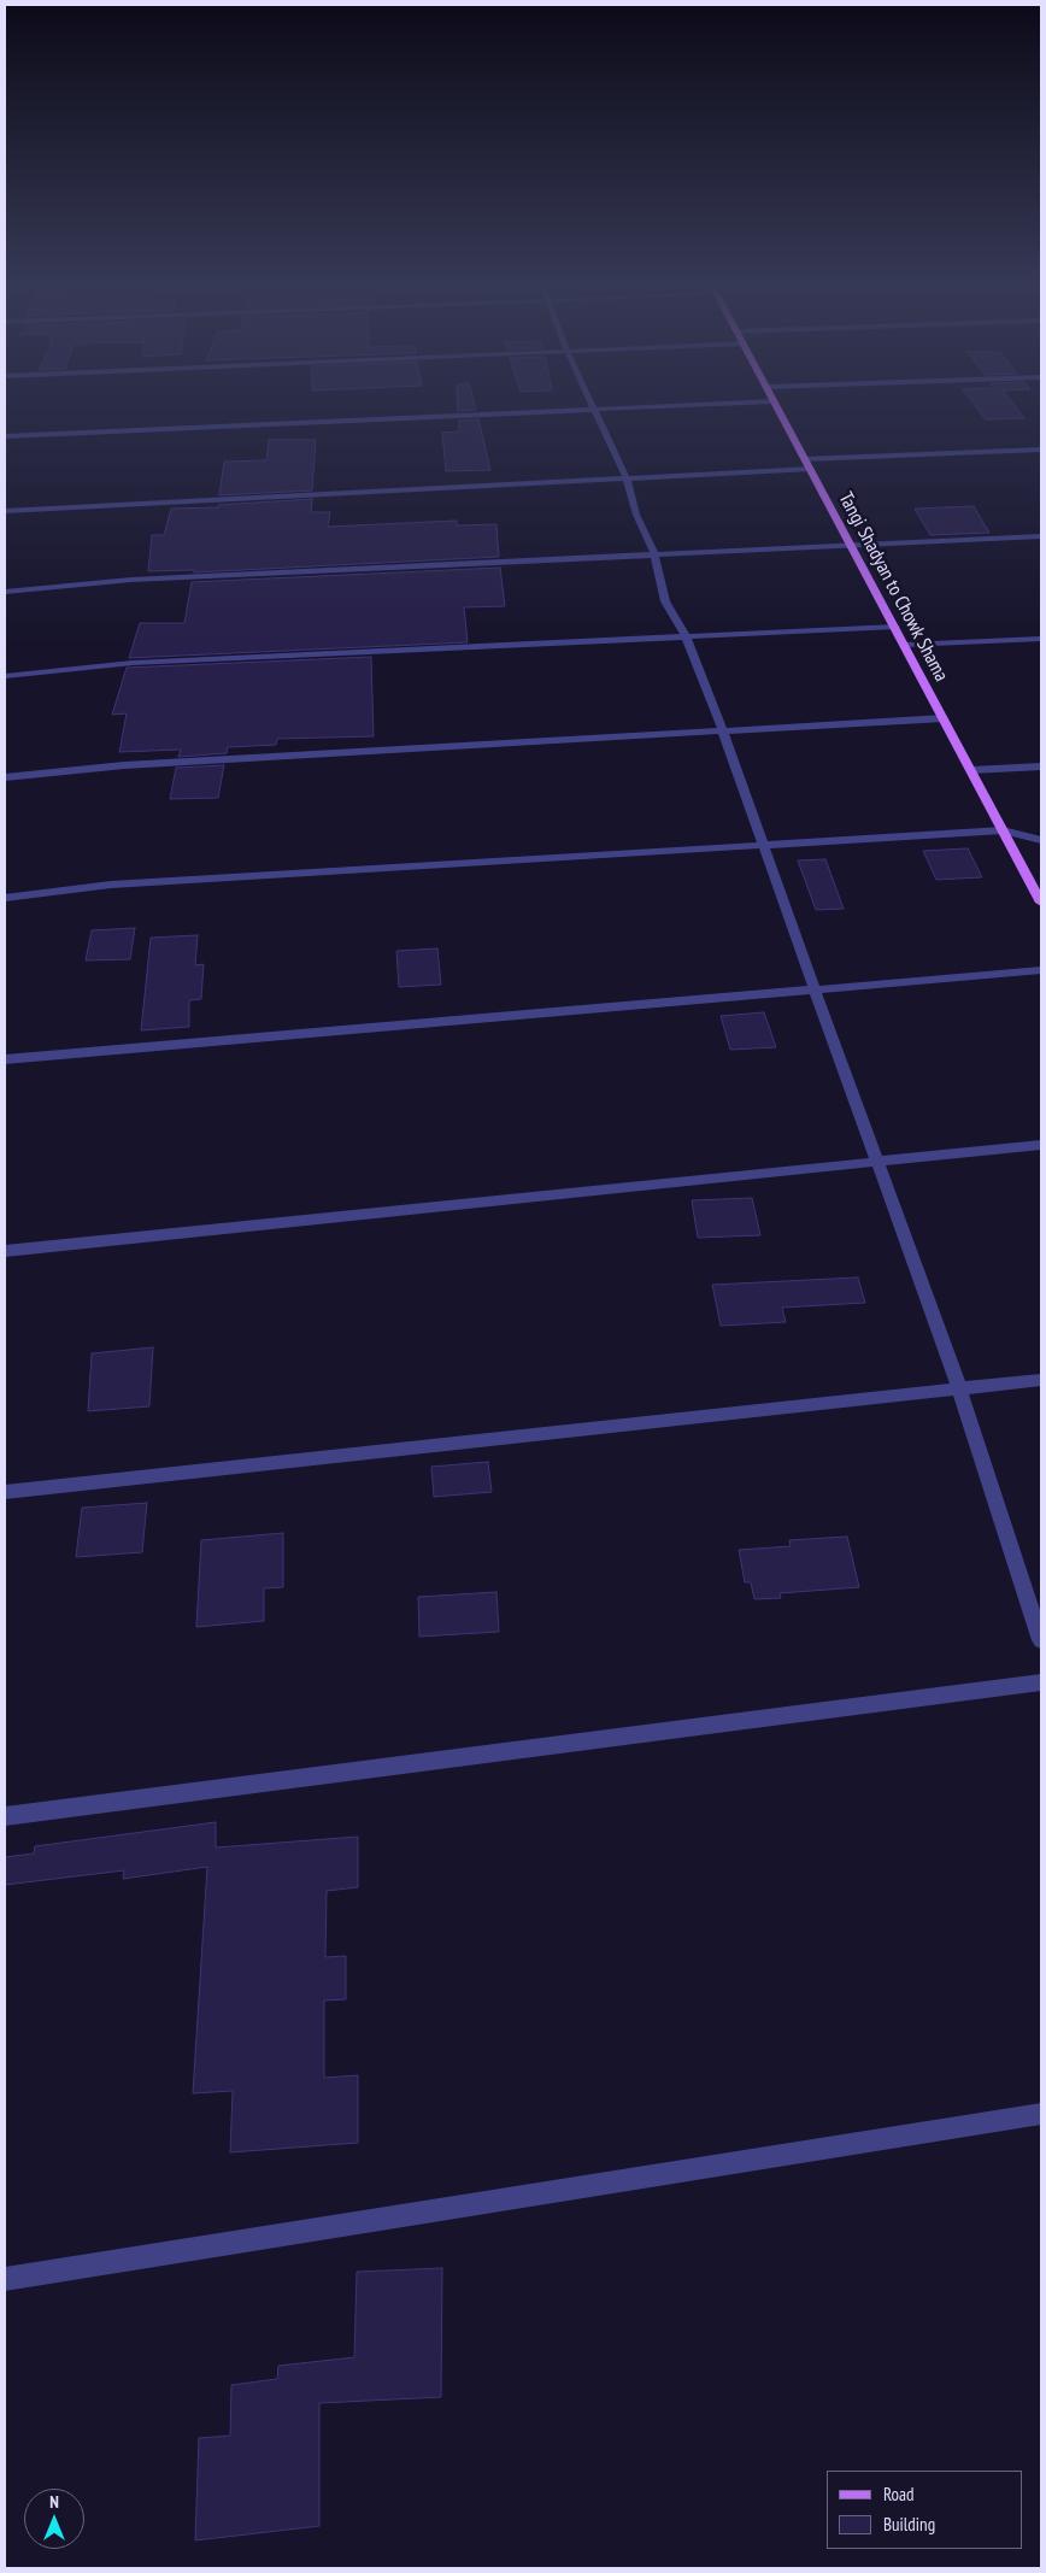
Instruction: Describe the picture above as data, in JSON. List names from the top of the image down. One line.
{"streets":{"main road":["Tangi Shadyan to Chowk Shama"]},"legend":["Road","Building"],"north":"top"}
